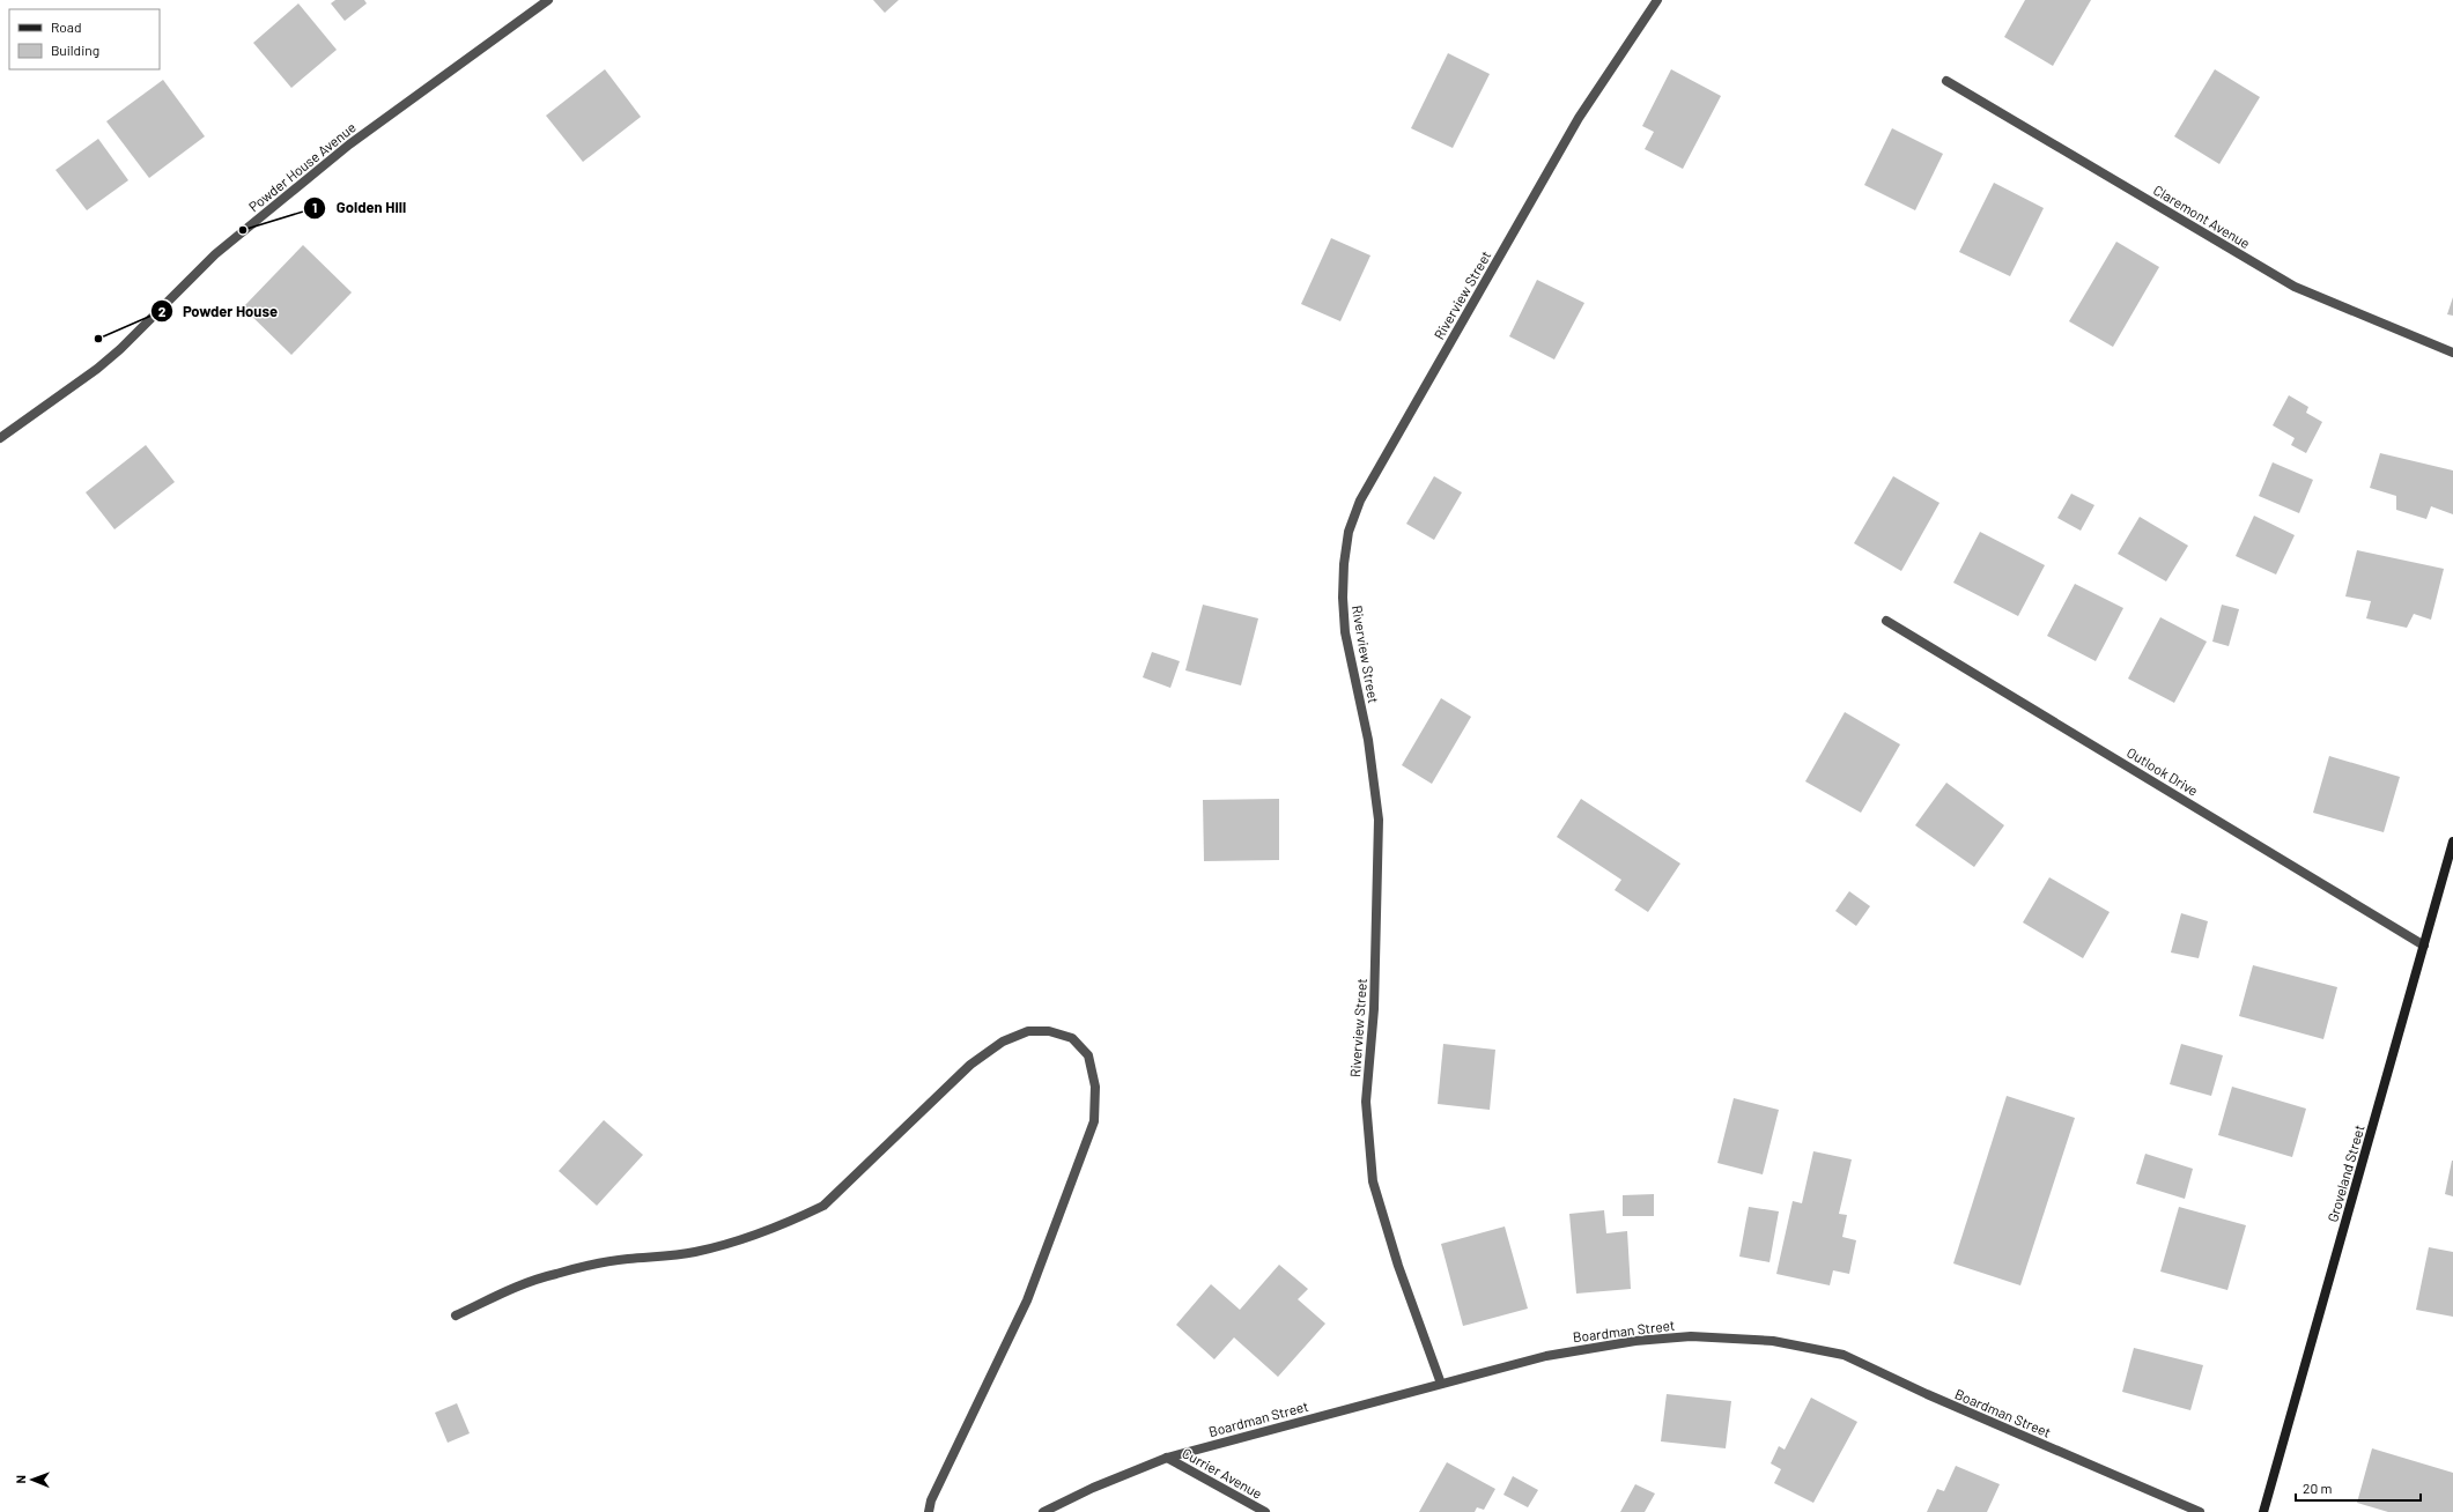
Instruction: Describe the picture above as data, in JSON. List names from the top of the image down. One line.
{"streets":{"main road":["Groveland Street"],"street":["Powder House Avenue","Claremont Avenue","Riverview Street","Outlook Drive","Boardman Street","Currier Avenue"]},"crossings":[["Riverview Street","Boardman Street"],["Outlook Drive","Groveland Street"],["Boardman Street","Currier Avenue"]],"places":["Golden Hill","Powder House"],"legend":["Road","Building"],"scale_bar":"20 m","north":"left"}
